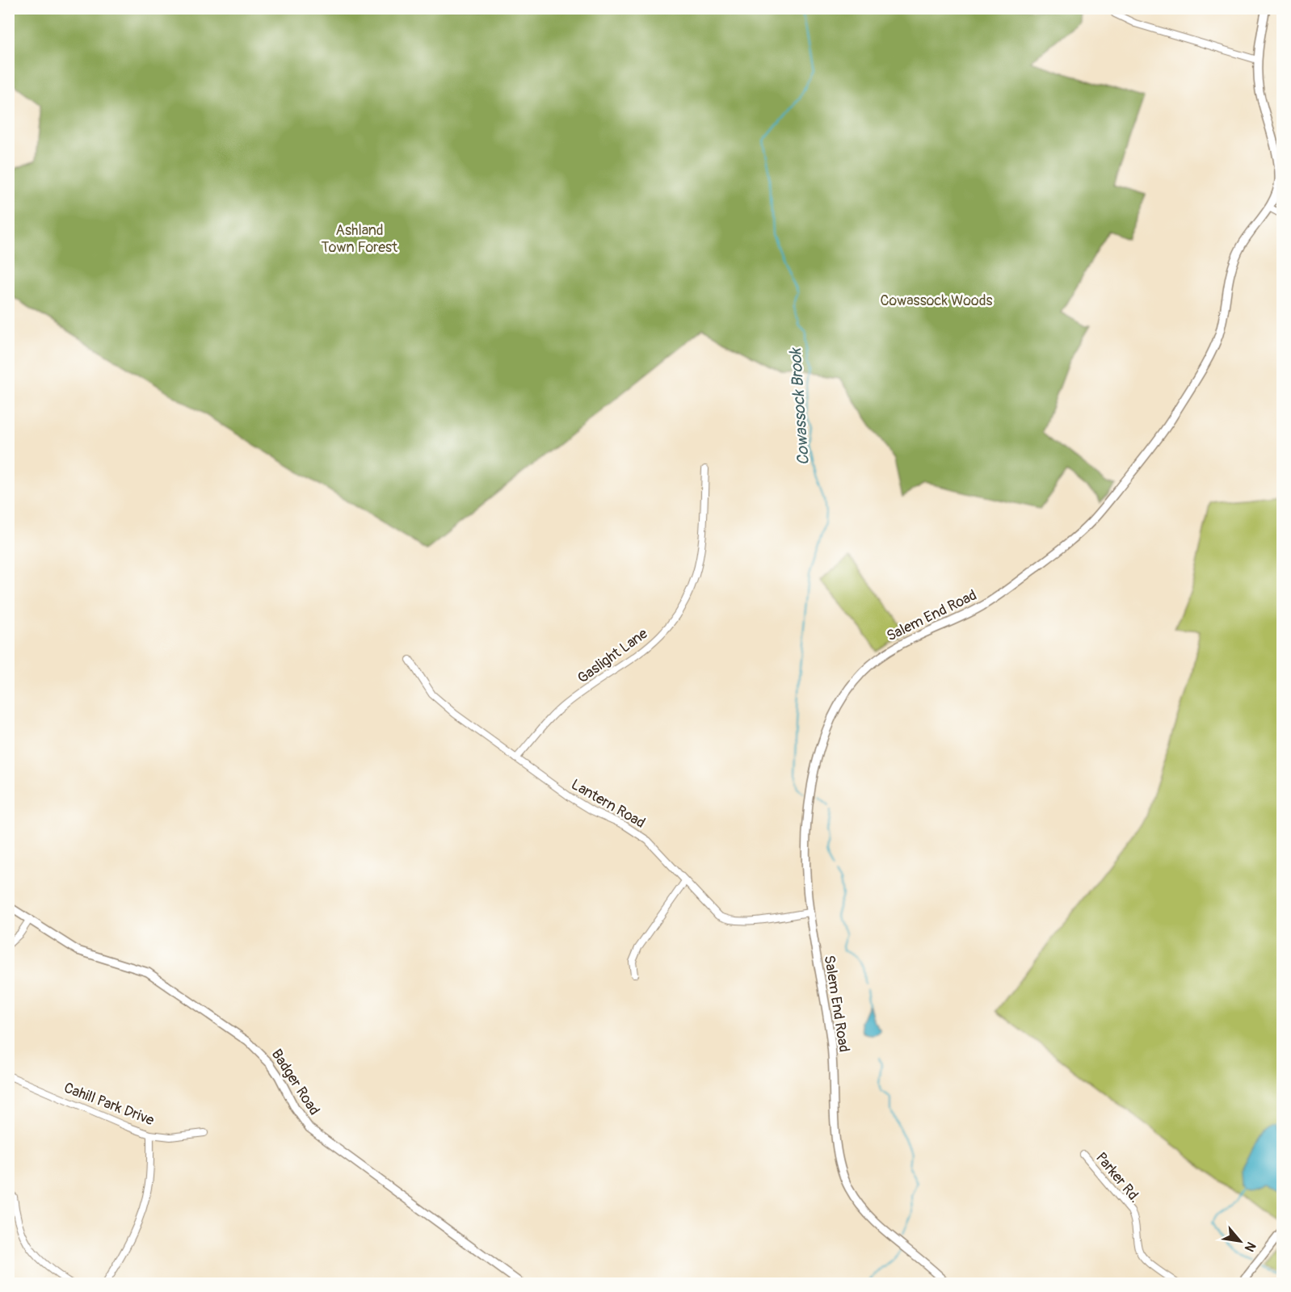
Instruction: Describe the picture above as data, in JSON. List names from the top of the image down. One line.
{"streets":{"street":["Salem End Road","Gaslight Lane","Lantern Road","Badger Road","Cahill Park Drive","Parker Rd."]},"crossings":[["Salem End Road","Lantern Road"],["Gaslight Lane","Lantern Road"]],"water":["Cowassock Brook"],"parks":["Ashland Town Forest","Cowassock Woods"],"north":"bottom right"}
